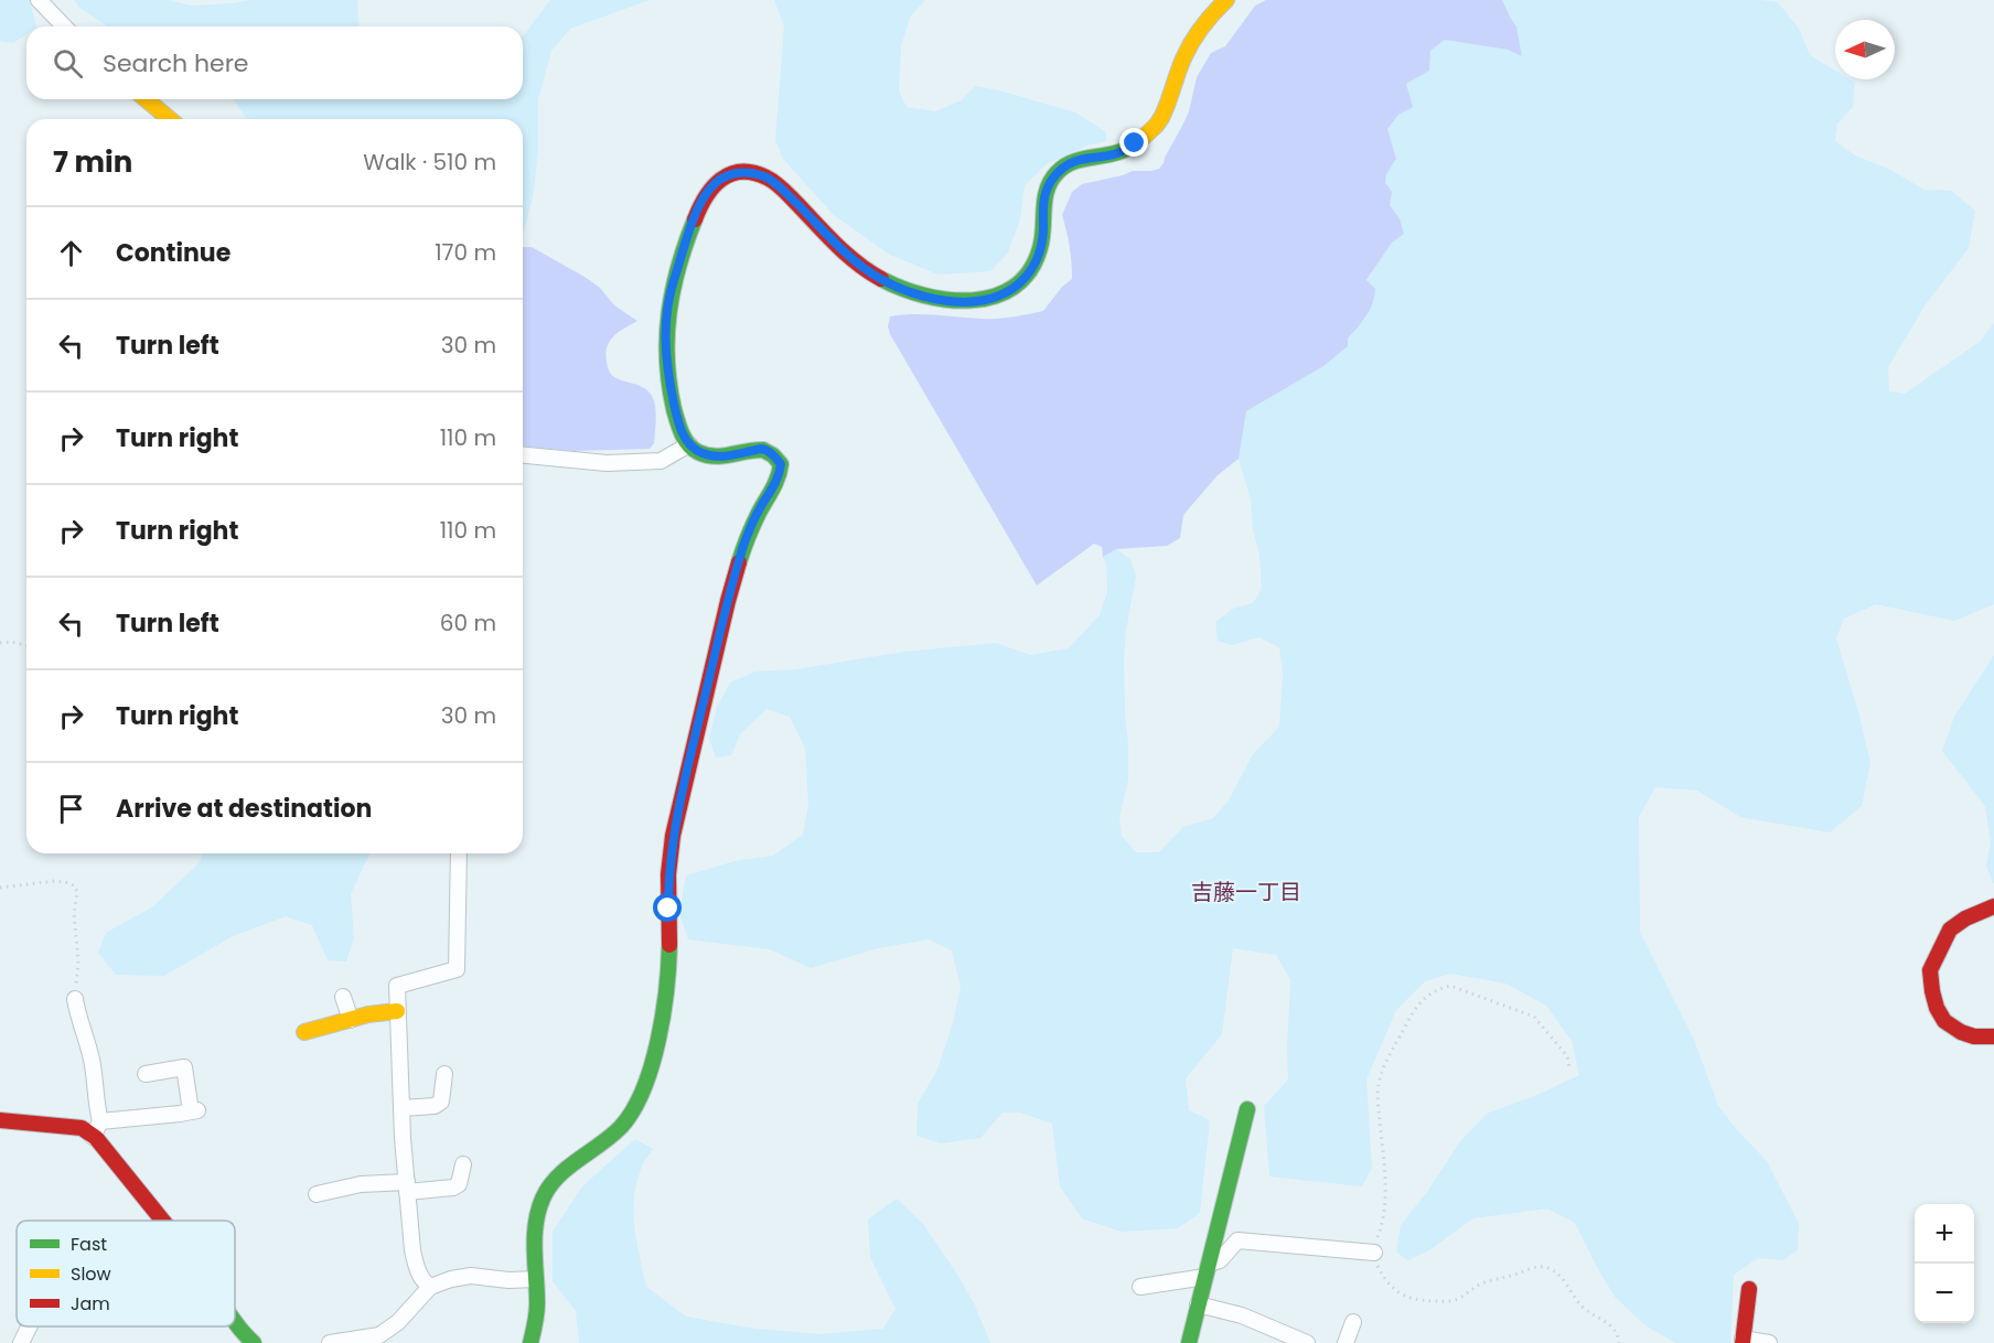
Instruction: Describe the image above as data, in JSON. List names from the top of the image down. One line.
{"districts":["吉藤一丁目"],"legend":["Fast","Slow","Jam"],"north":"left","page":{"search":"Search here","heading":["7 min","Walk · 510 m"],"list":[["Continue","170 m"],["Turn left","30 m"],["Turn right","110 m"],["Turn right","110 m"],["Turn left","60 m"],["Turn right","30 m"],"Arrive at destination"],"map_buttons":["+","−"]}}
